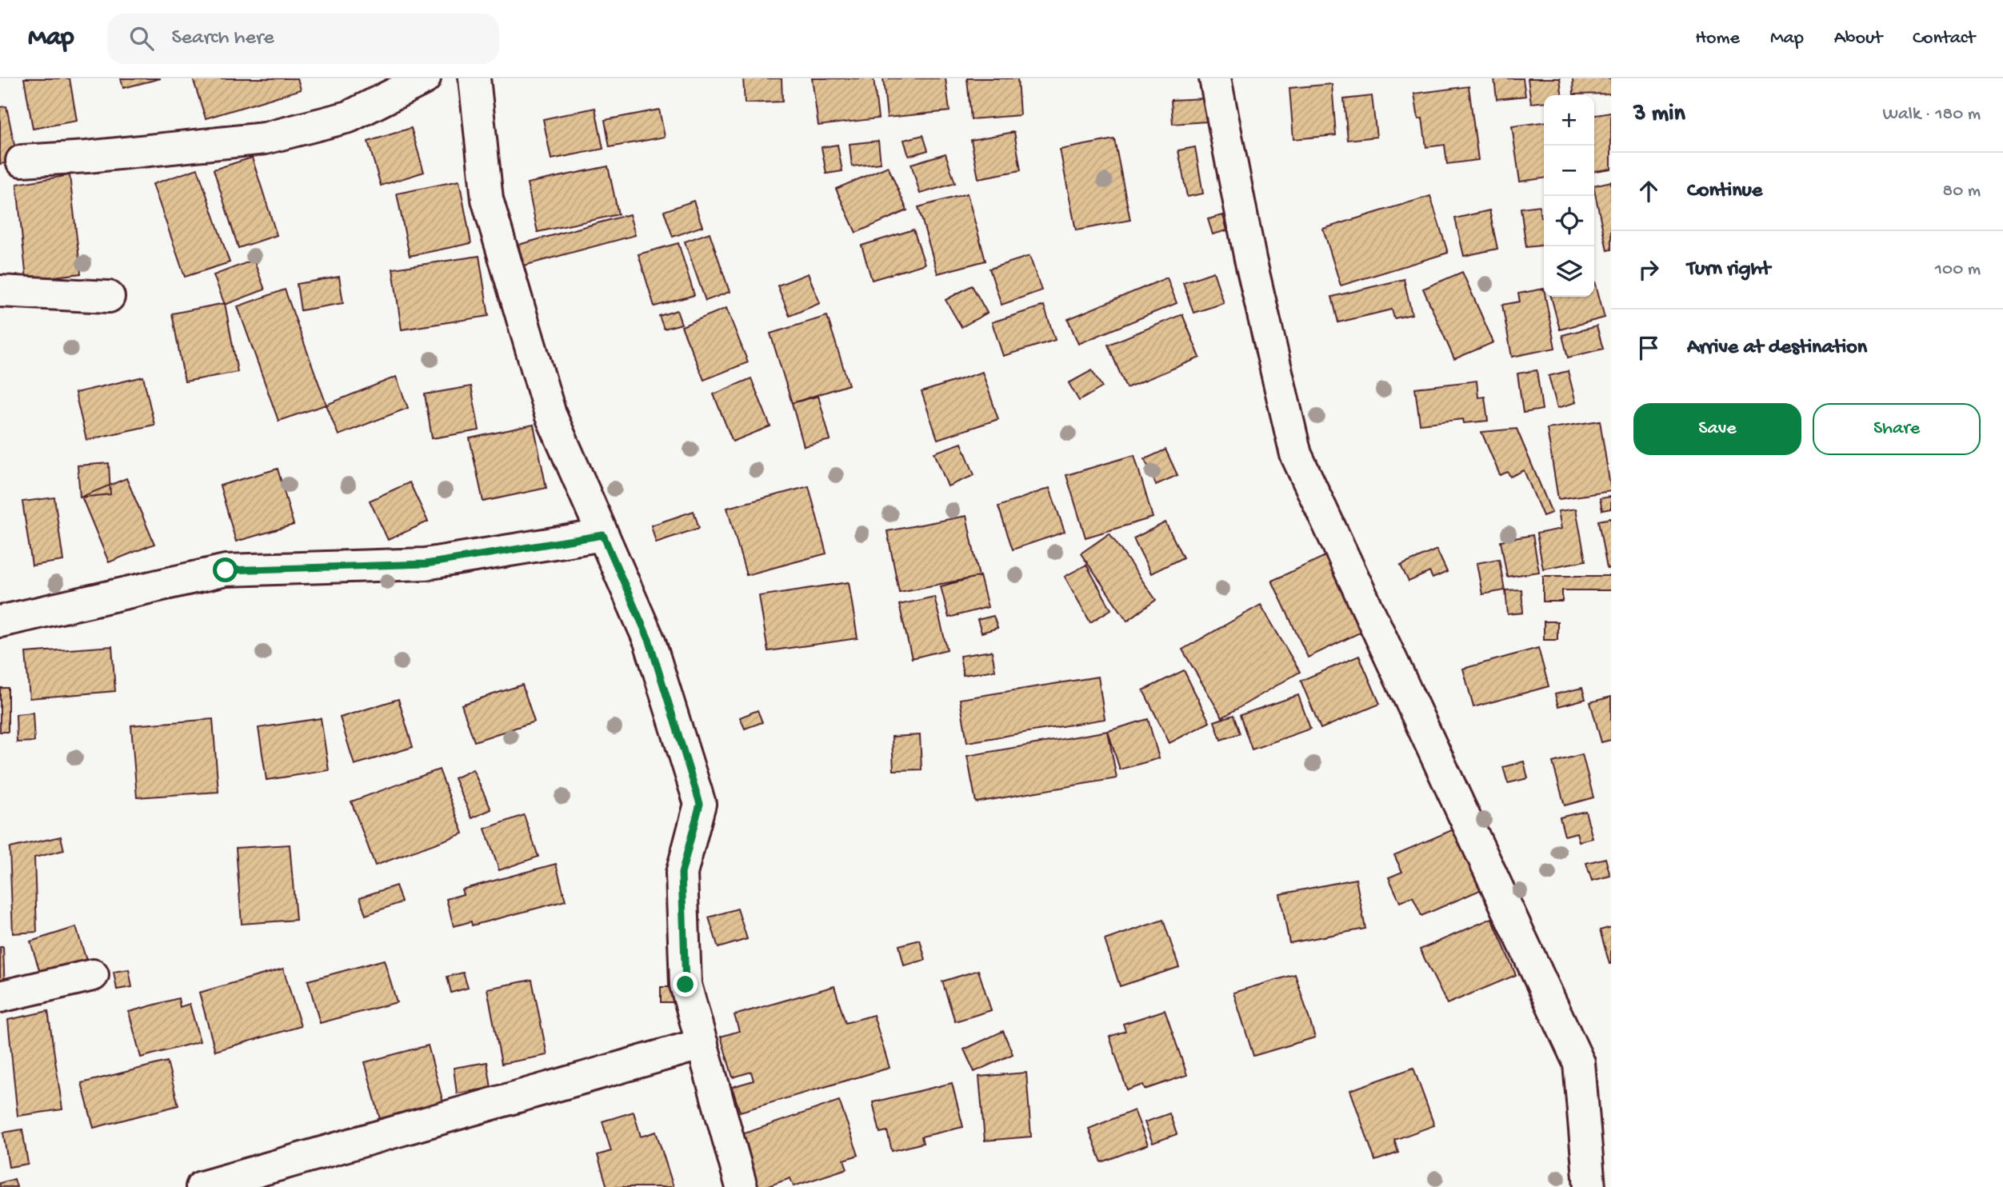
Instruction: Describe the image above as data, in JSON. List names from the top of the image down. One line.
{"page":{"header":"Map","search":"Search here","nav":["Home","Map","About","Contact"],"heading":["3 min","Walk · 180 m"],"map_buttons":["+","−"],"list":[["Continue","80 m"],["Turn right","100 m"],"Arrive at destination"],"buttons":["Save","Share"]}}
